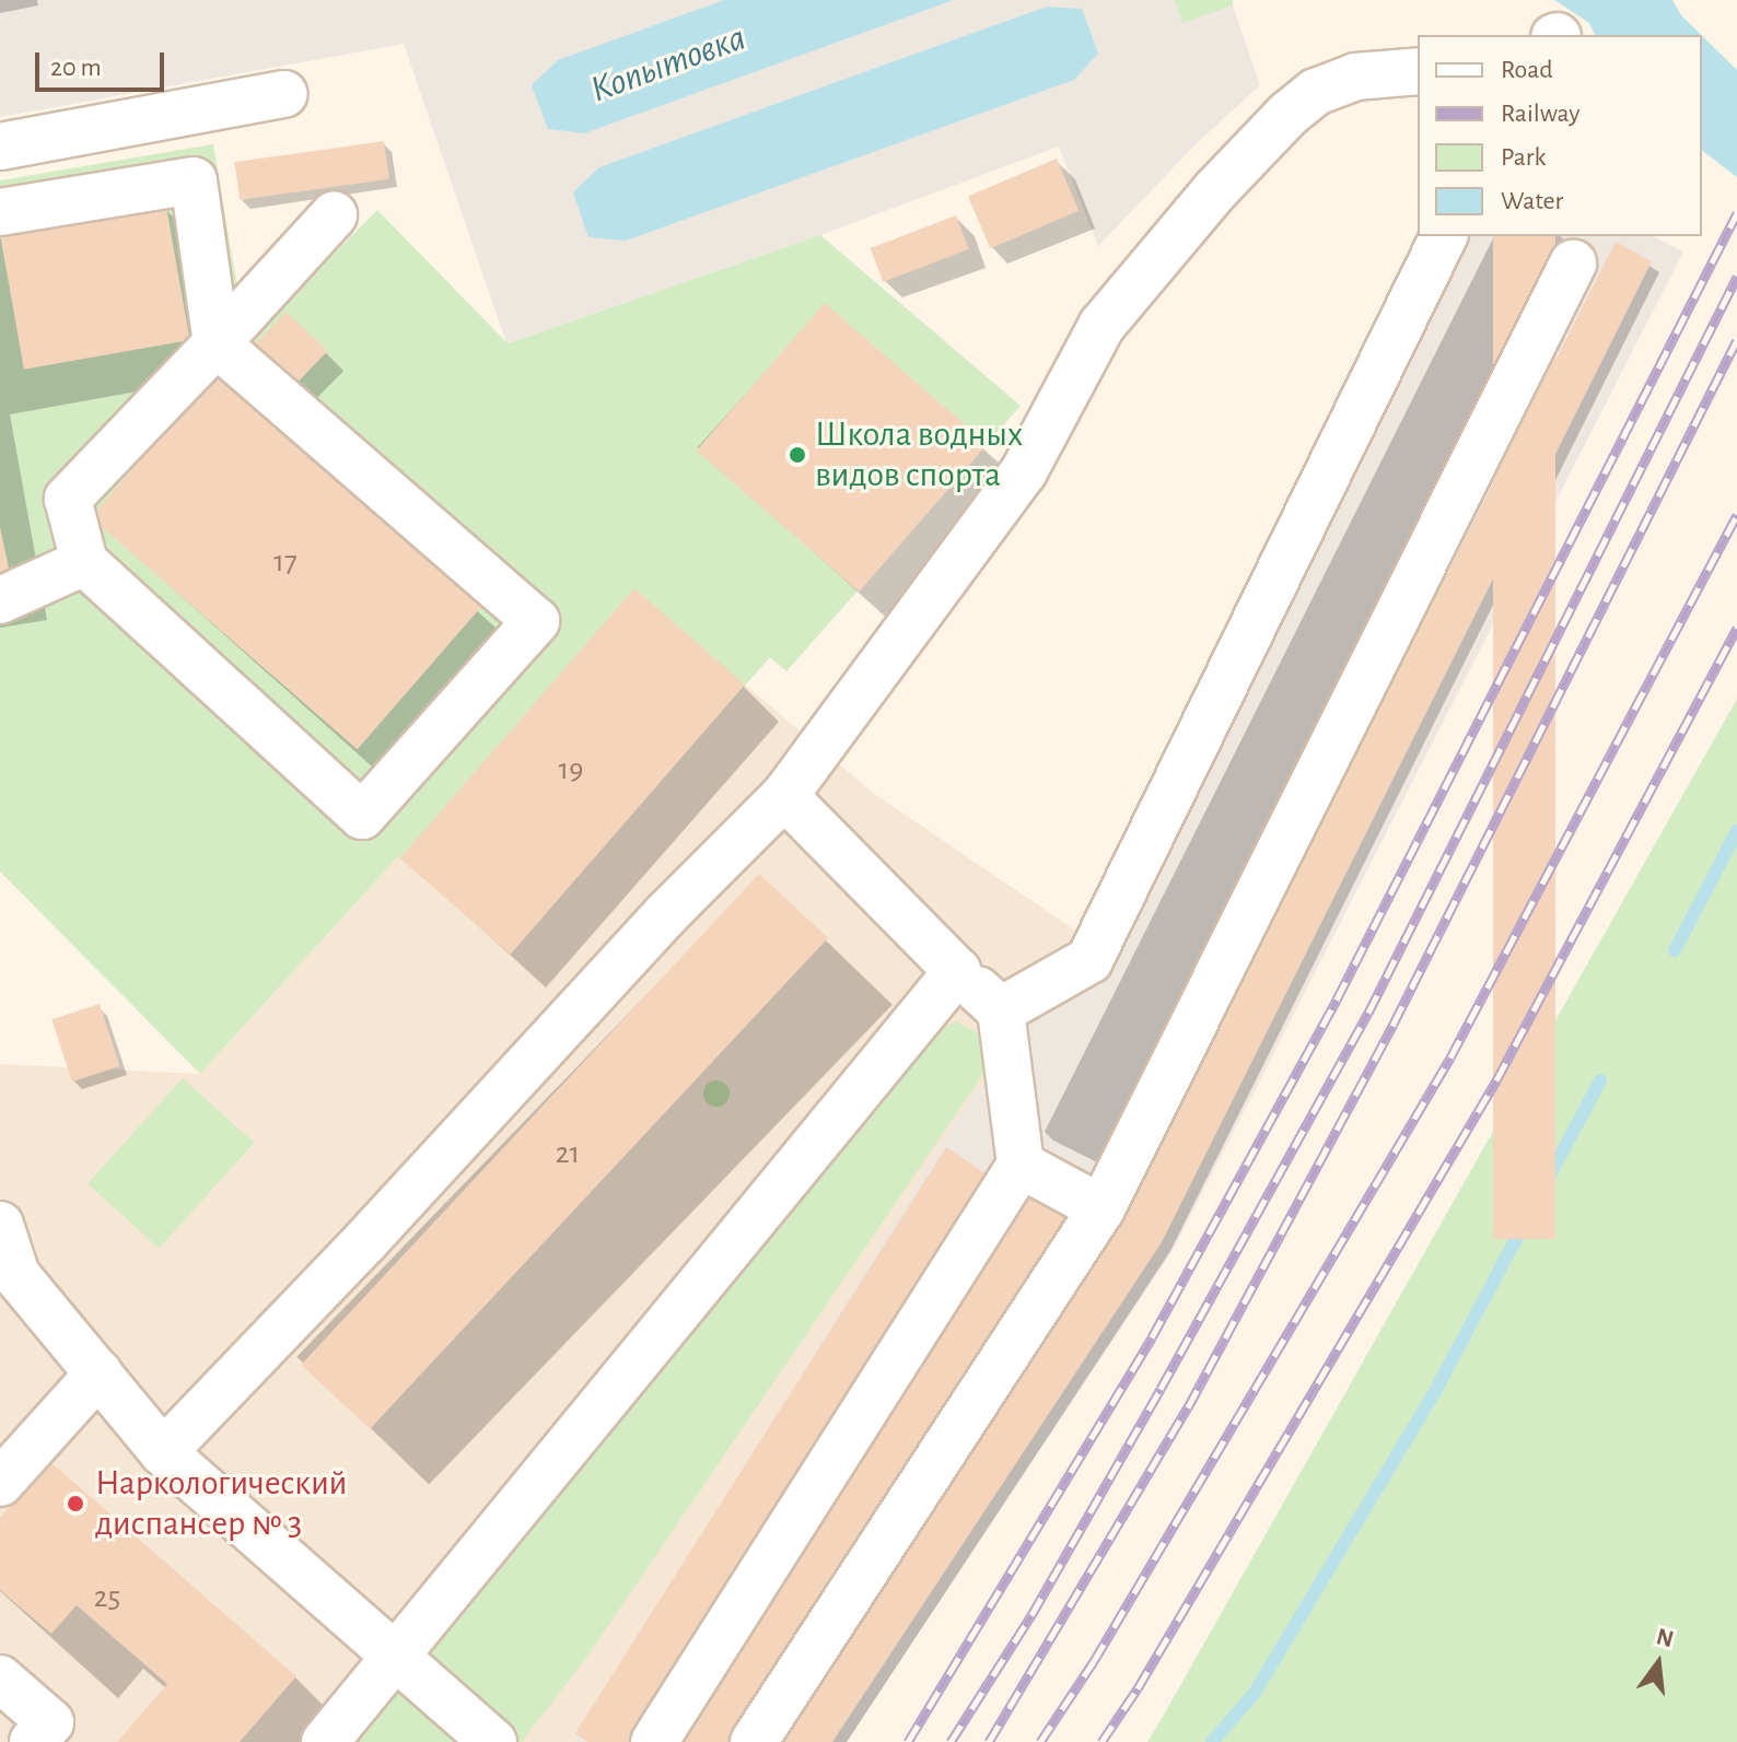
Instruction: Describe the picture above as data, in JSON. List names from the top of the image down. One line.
{"water":["Копытовка"],"places":["Школа водных видов спорта","Наркологический диспансер № 3"],"house_numbers":["17","19","21","25"],"legend":["Road","Railway","Park","Water"],"scale_bar":"20 m","north":"top"}
